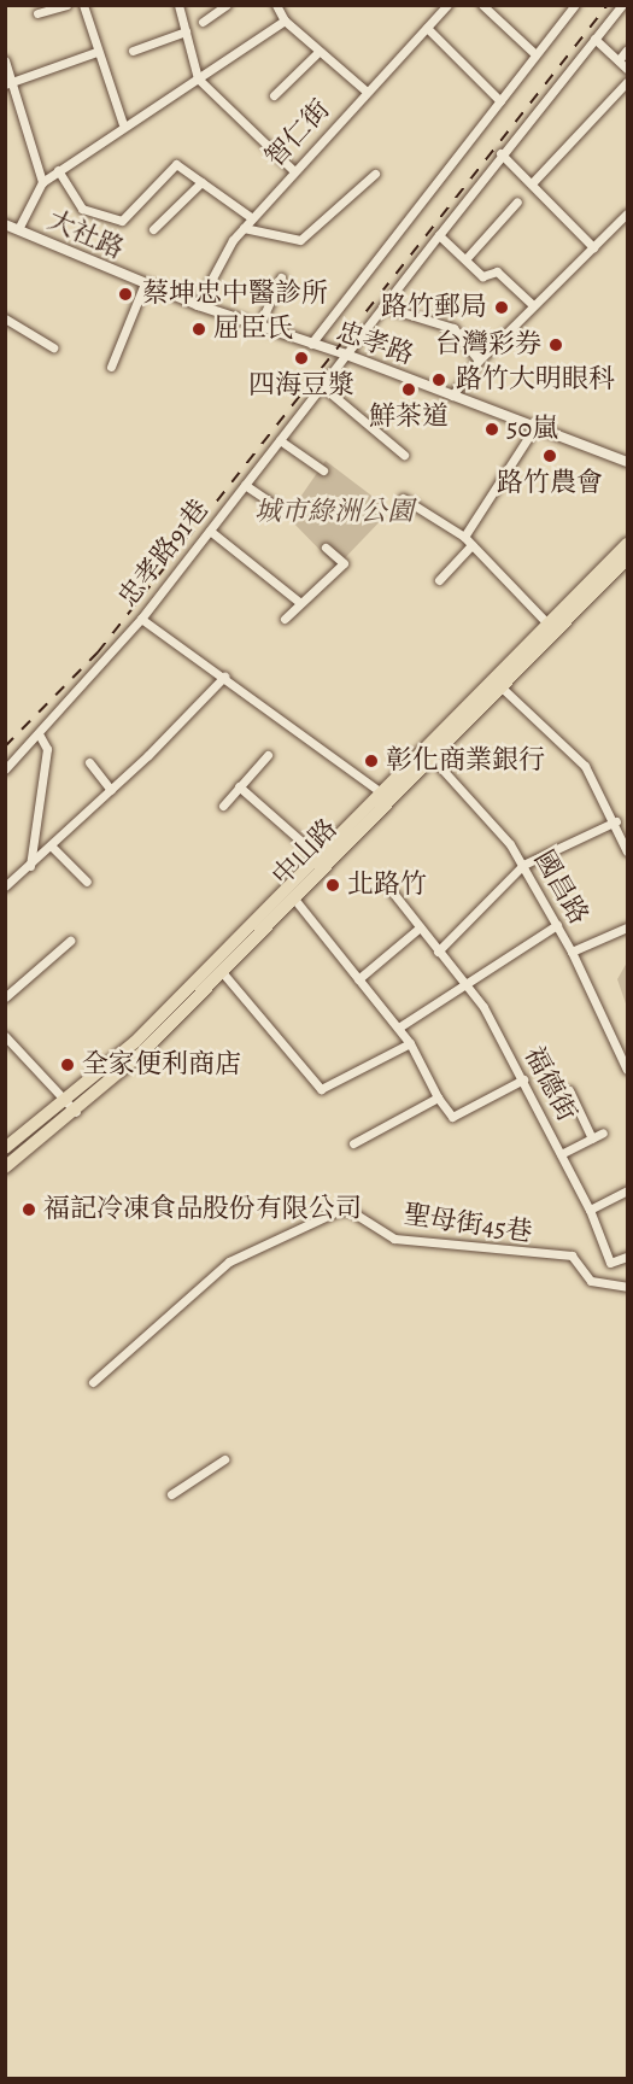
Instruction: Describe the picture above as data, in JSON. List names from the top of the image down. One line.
{"streets":{"main road":["中山路"],"street":["智仁街","大社路","忠孝路","忠孝路91巷","國昌路","福德街","聖母街45巷"]},"crossings":[["智仁街","大社路"],["大社路","忠孝路"],["忠孝路","忠孝路91巷"],["中山路","國昌路"]],"parks":["城市綠洲公園"],"places":["蔡坤忠中醫診所","路竹郵局","屈臣氏","台灣彩券","四海豆漿","路竹大明眼科","鮮茶道","50嵐","路竹農會","彰化商業銀行","北路竹","全家便利商店","福記冷凍食品股份有限公司"]}
